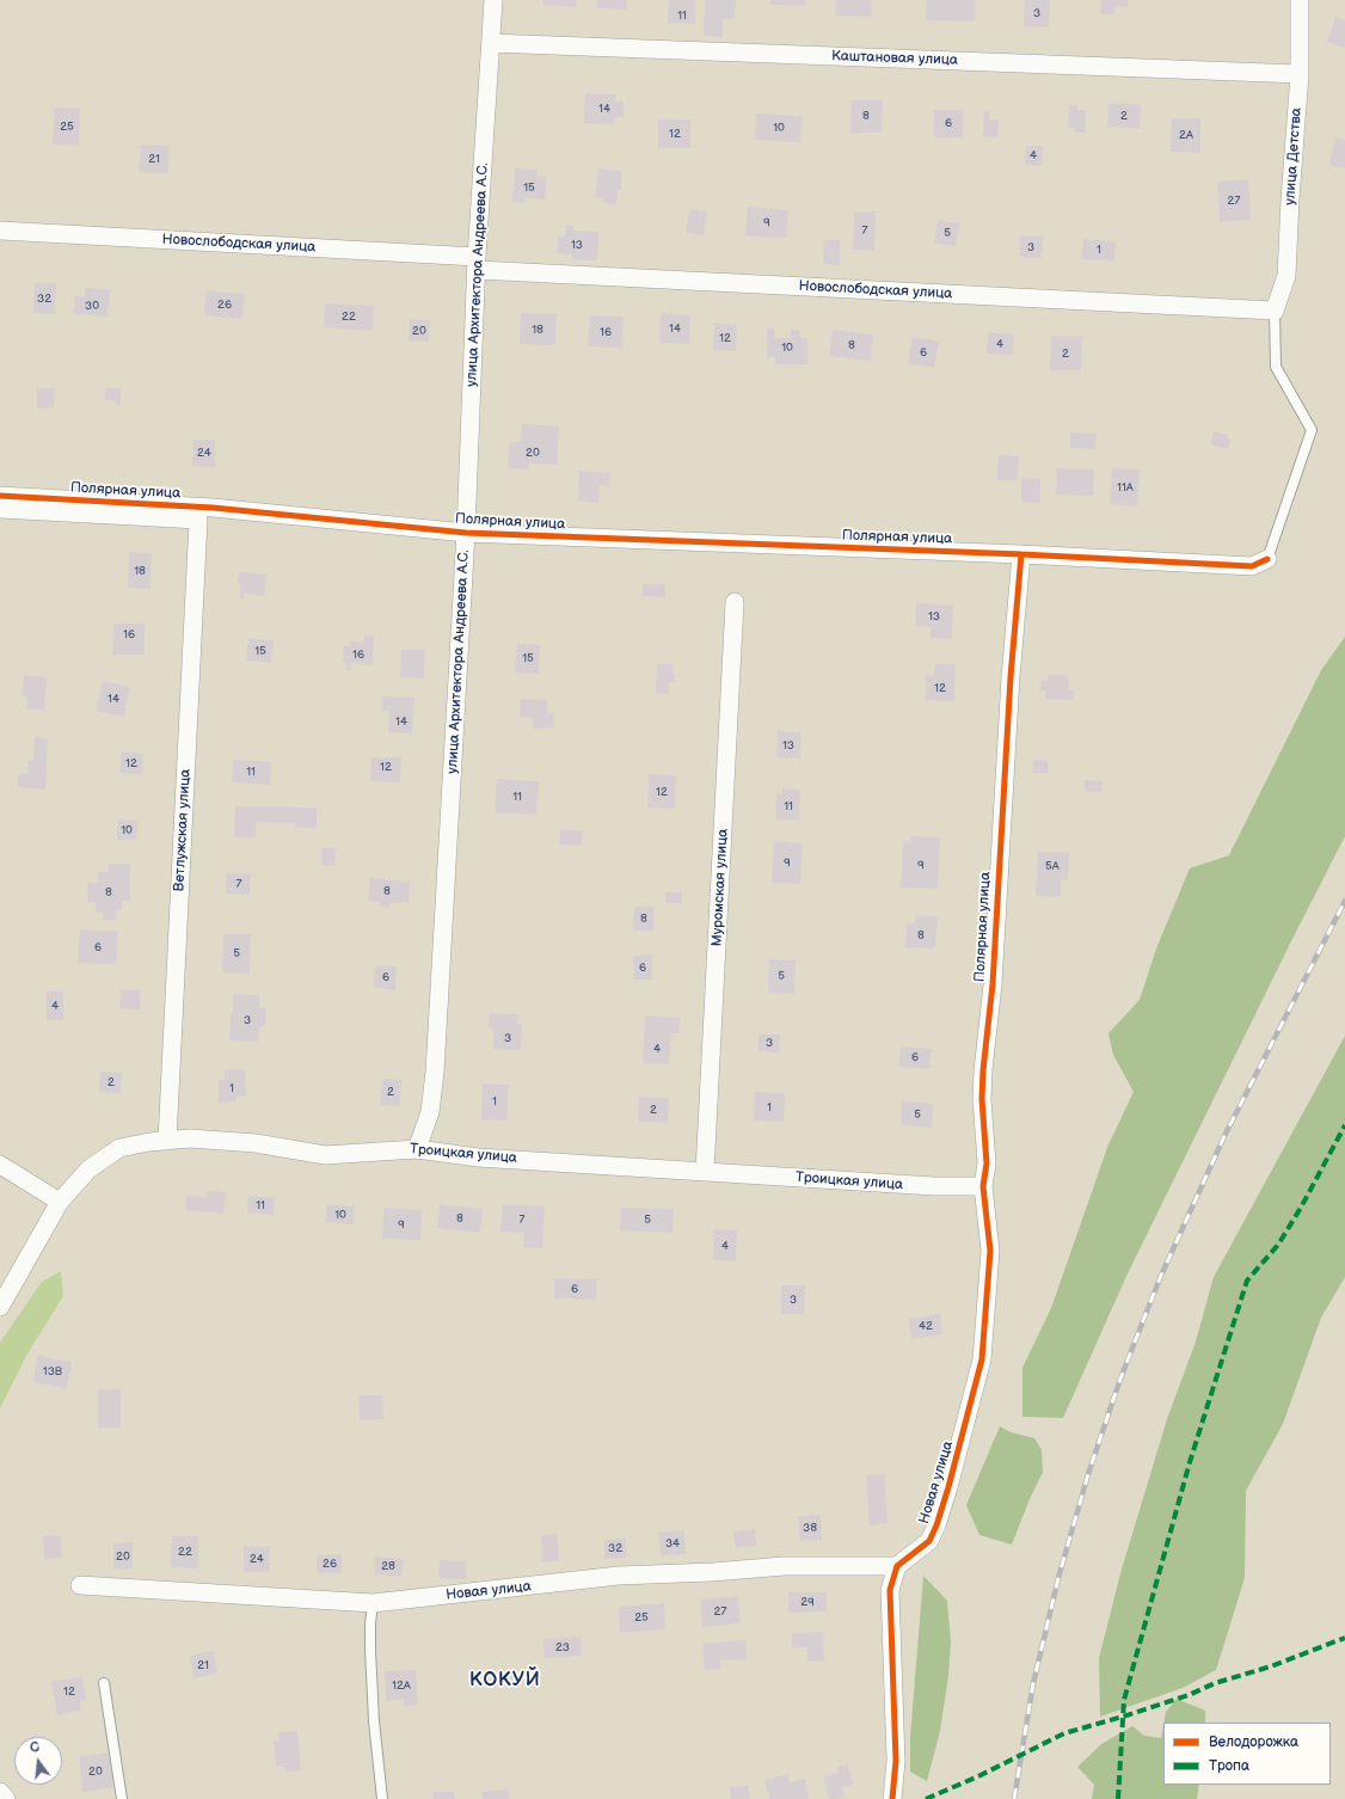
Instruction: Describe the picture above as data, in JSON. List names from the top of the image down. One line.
{"streets":{"street":["Каштановая улица","улица Детства","Новослободская улица","улица Архитектора Андреева А.С.","Полярная улица","Ветлужская улица","Муромская улица","Троицкая улица","Новая улица"]},"crossings":[["Каштановая улица","улица Детства"],["Каштановая улица","улица Архитектора Андреева А.С."],["улица Детства","Новослободская улица"],["Новослободская улица","улица Архитектора Андреева А.С."],["улица Архитектора Андреева А.С.","Полярная улица"],["улица Архитектора Андреева А.С.","Троицкая улица"],["Полярная улица","Ветлужская улица"],["Полярная улица","Троицкая улица"],["Полярная улица","Новая улица"],["Ветлужская улица","Троицкая улица"],["Муромская улица","Троицкая улица"],["Троицкая улица","Новая улица"]],"districts":["КОКУЙ"],"house_numbers":["3","11","14","8","2","6","25","10","12","2А","4","21","15","27","9","7","5","13","3","1","32","26","30","22","14","18","20","16","12","4","8","10","6","2","24","20","11А","18","13","16","15","16","15","12","14","14","13","12","12","11","12","11","11","10","9","9","5А","7","8","8","8","8","6","5","6","5","6","4","3","3","3","4","6","2","1","2","1","1","2","5","11","10","8","7","5","9","4","6","3","42","13В","38","34","32","22","20","24","26","28","29","27","25","23","21","12А","12","20"],"legend":["Велодорожка","Тропа"],"north":"top"}
